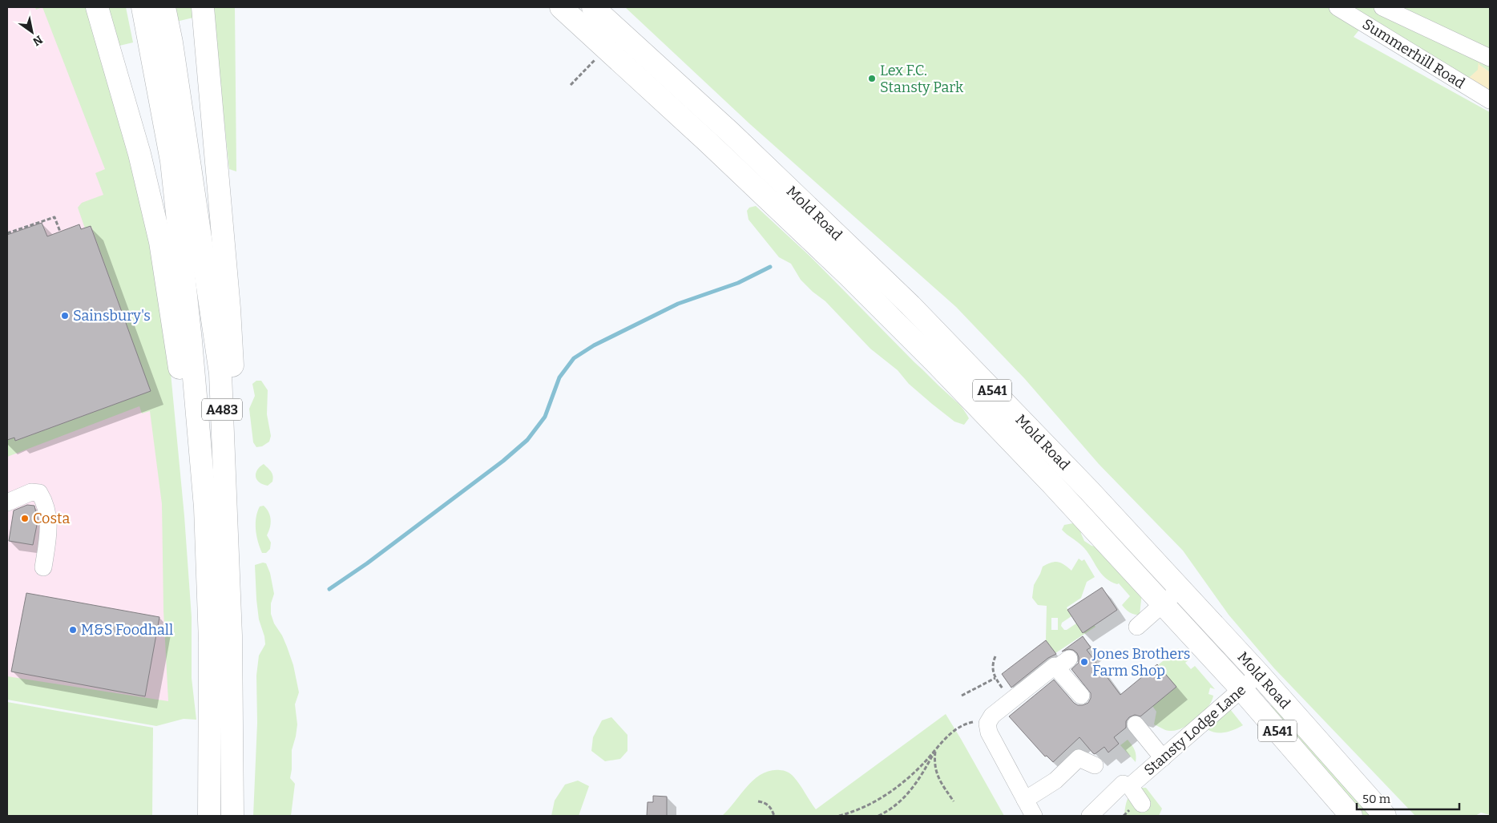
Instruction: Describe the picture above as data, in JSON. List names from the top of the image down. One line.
{"streets":{"main road":["Mold Road","A541","A483"],"street":["Summerhill Road","Stansty Lodge Lane"]},"crossings":[["Mold Road","Stansty Lodge Lane"]],"places":["Lex F.C. Stansty Park","Sainsbury's","Costa","M&S Foodhall","Jones Brothers Farm Shop"],"scale_bar":"50 m","north":"bottom right"}
